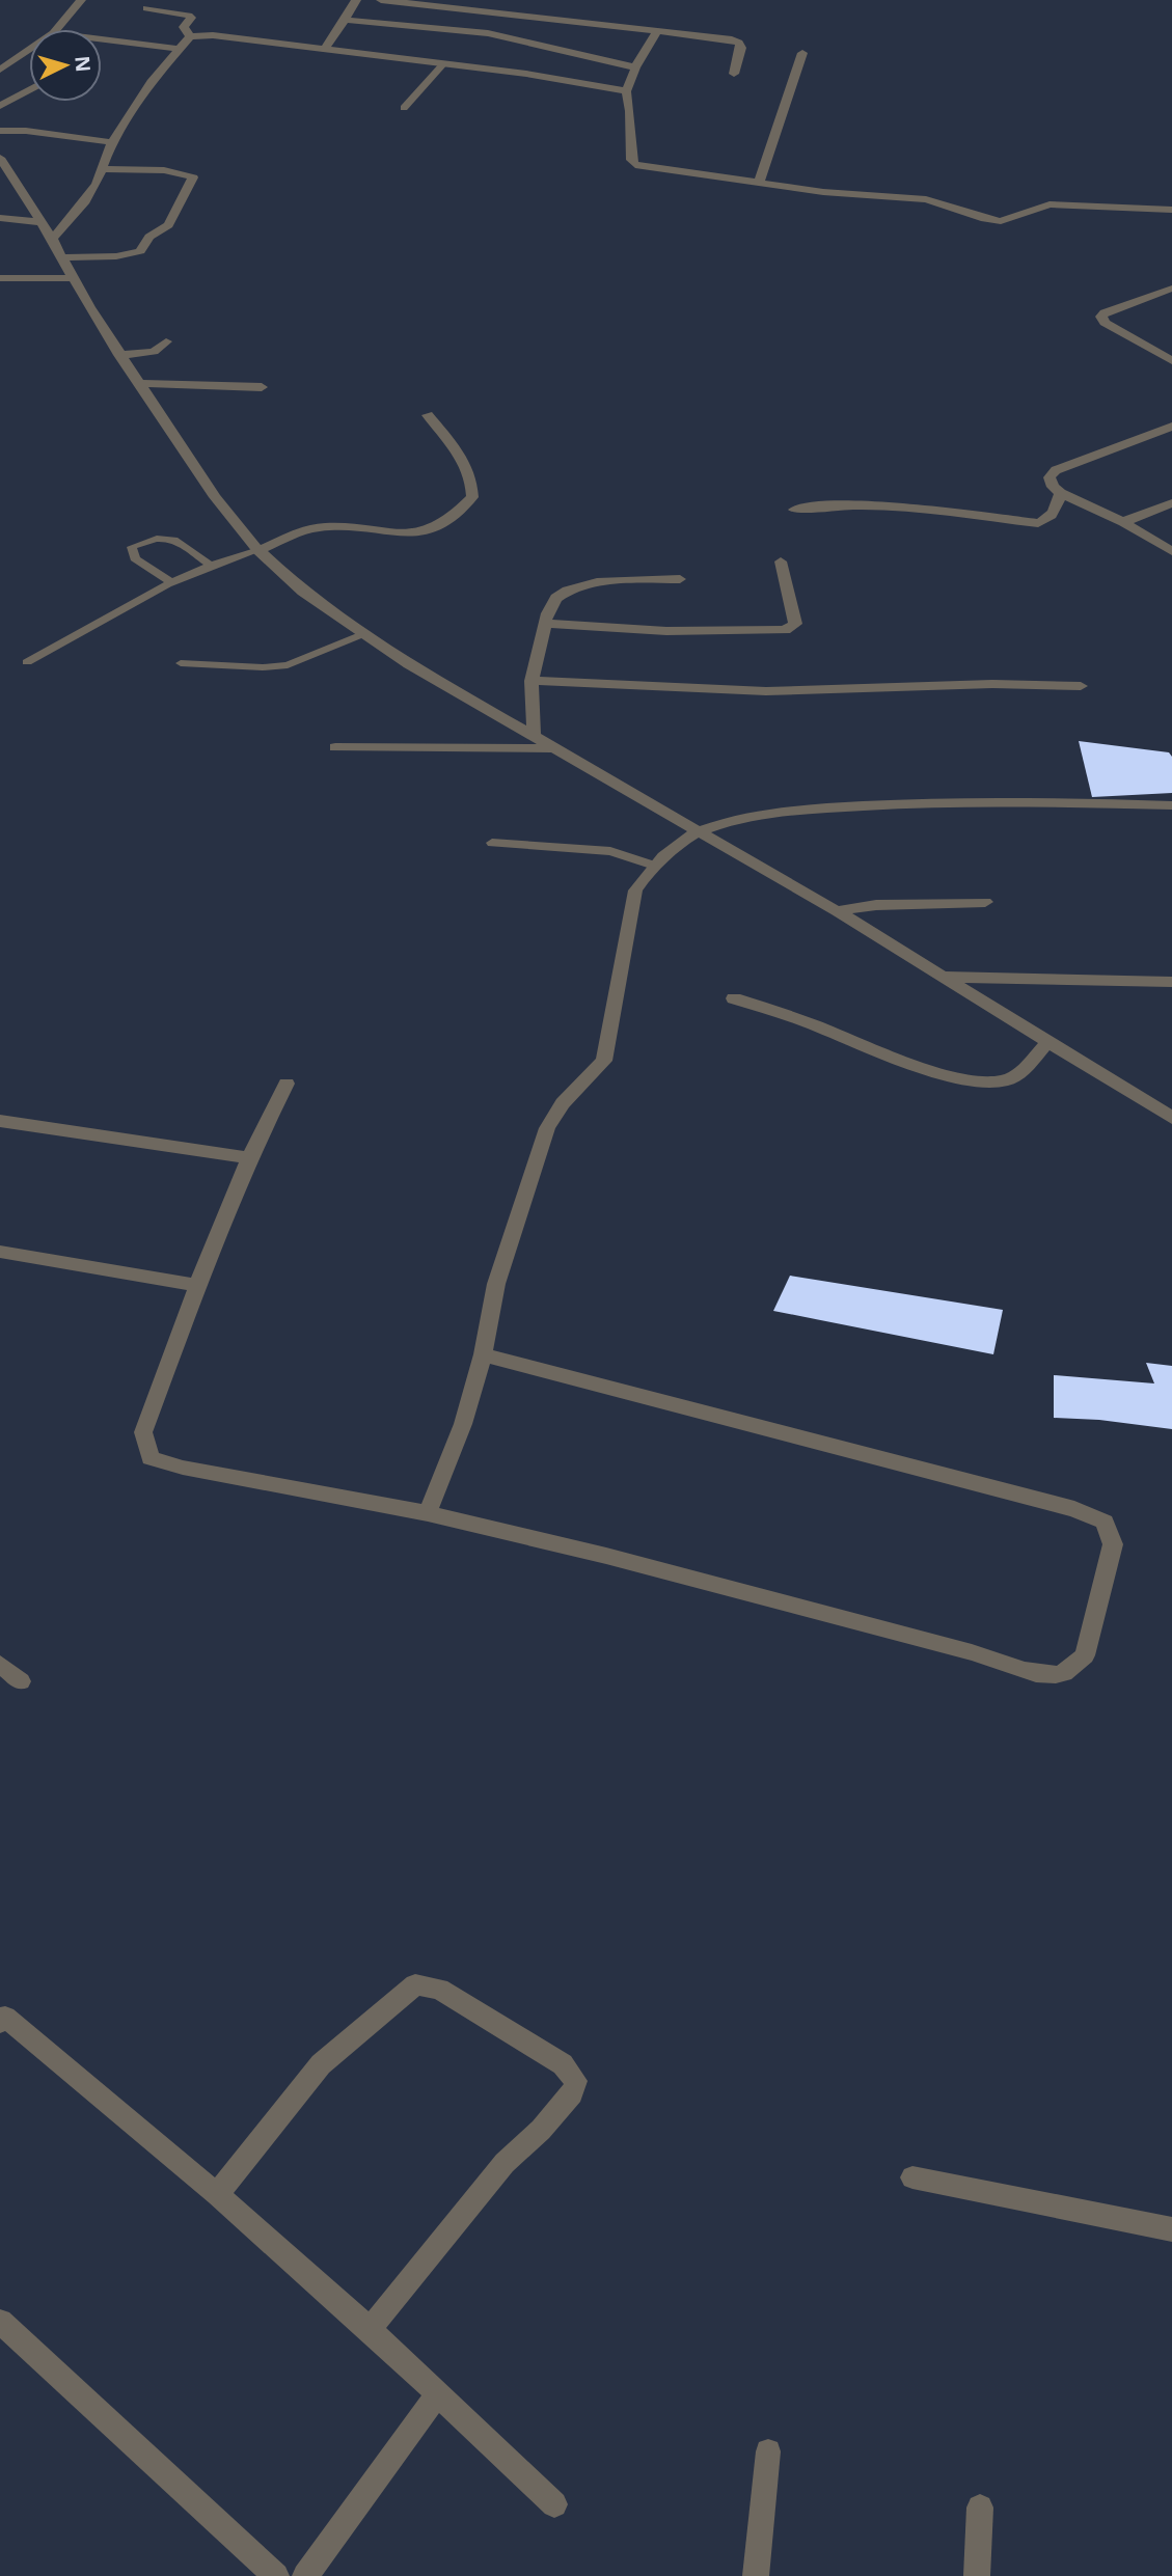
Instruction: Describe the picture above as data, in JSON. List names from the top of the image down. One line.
{"north":"right"}
